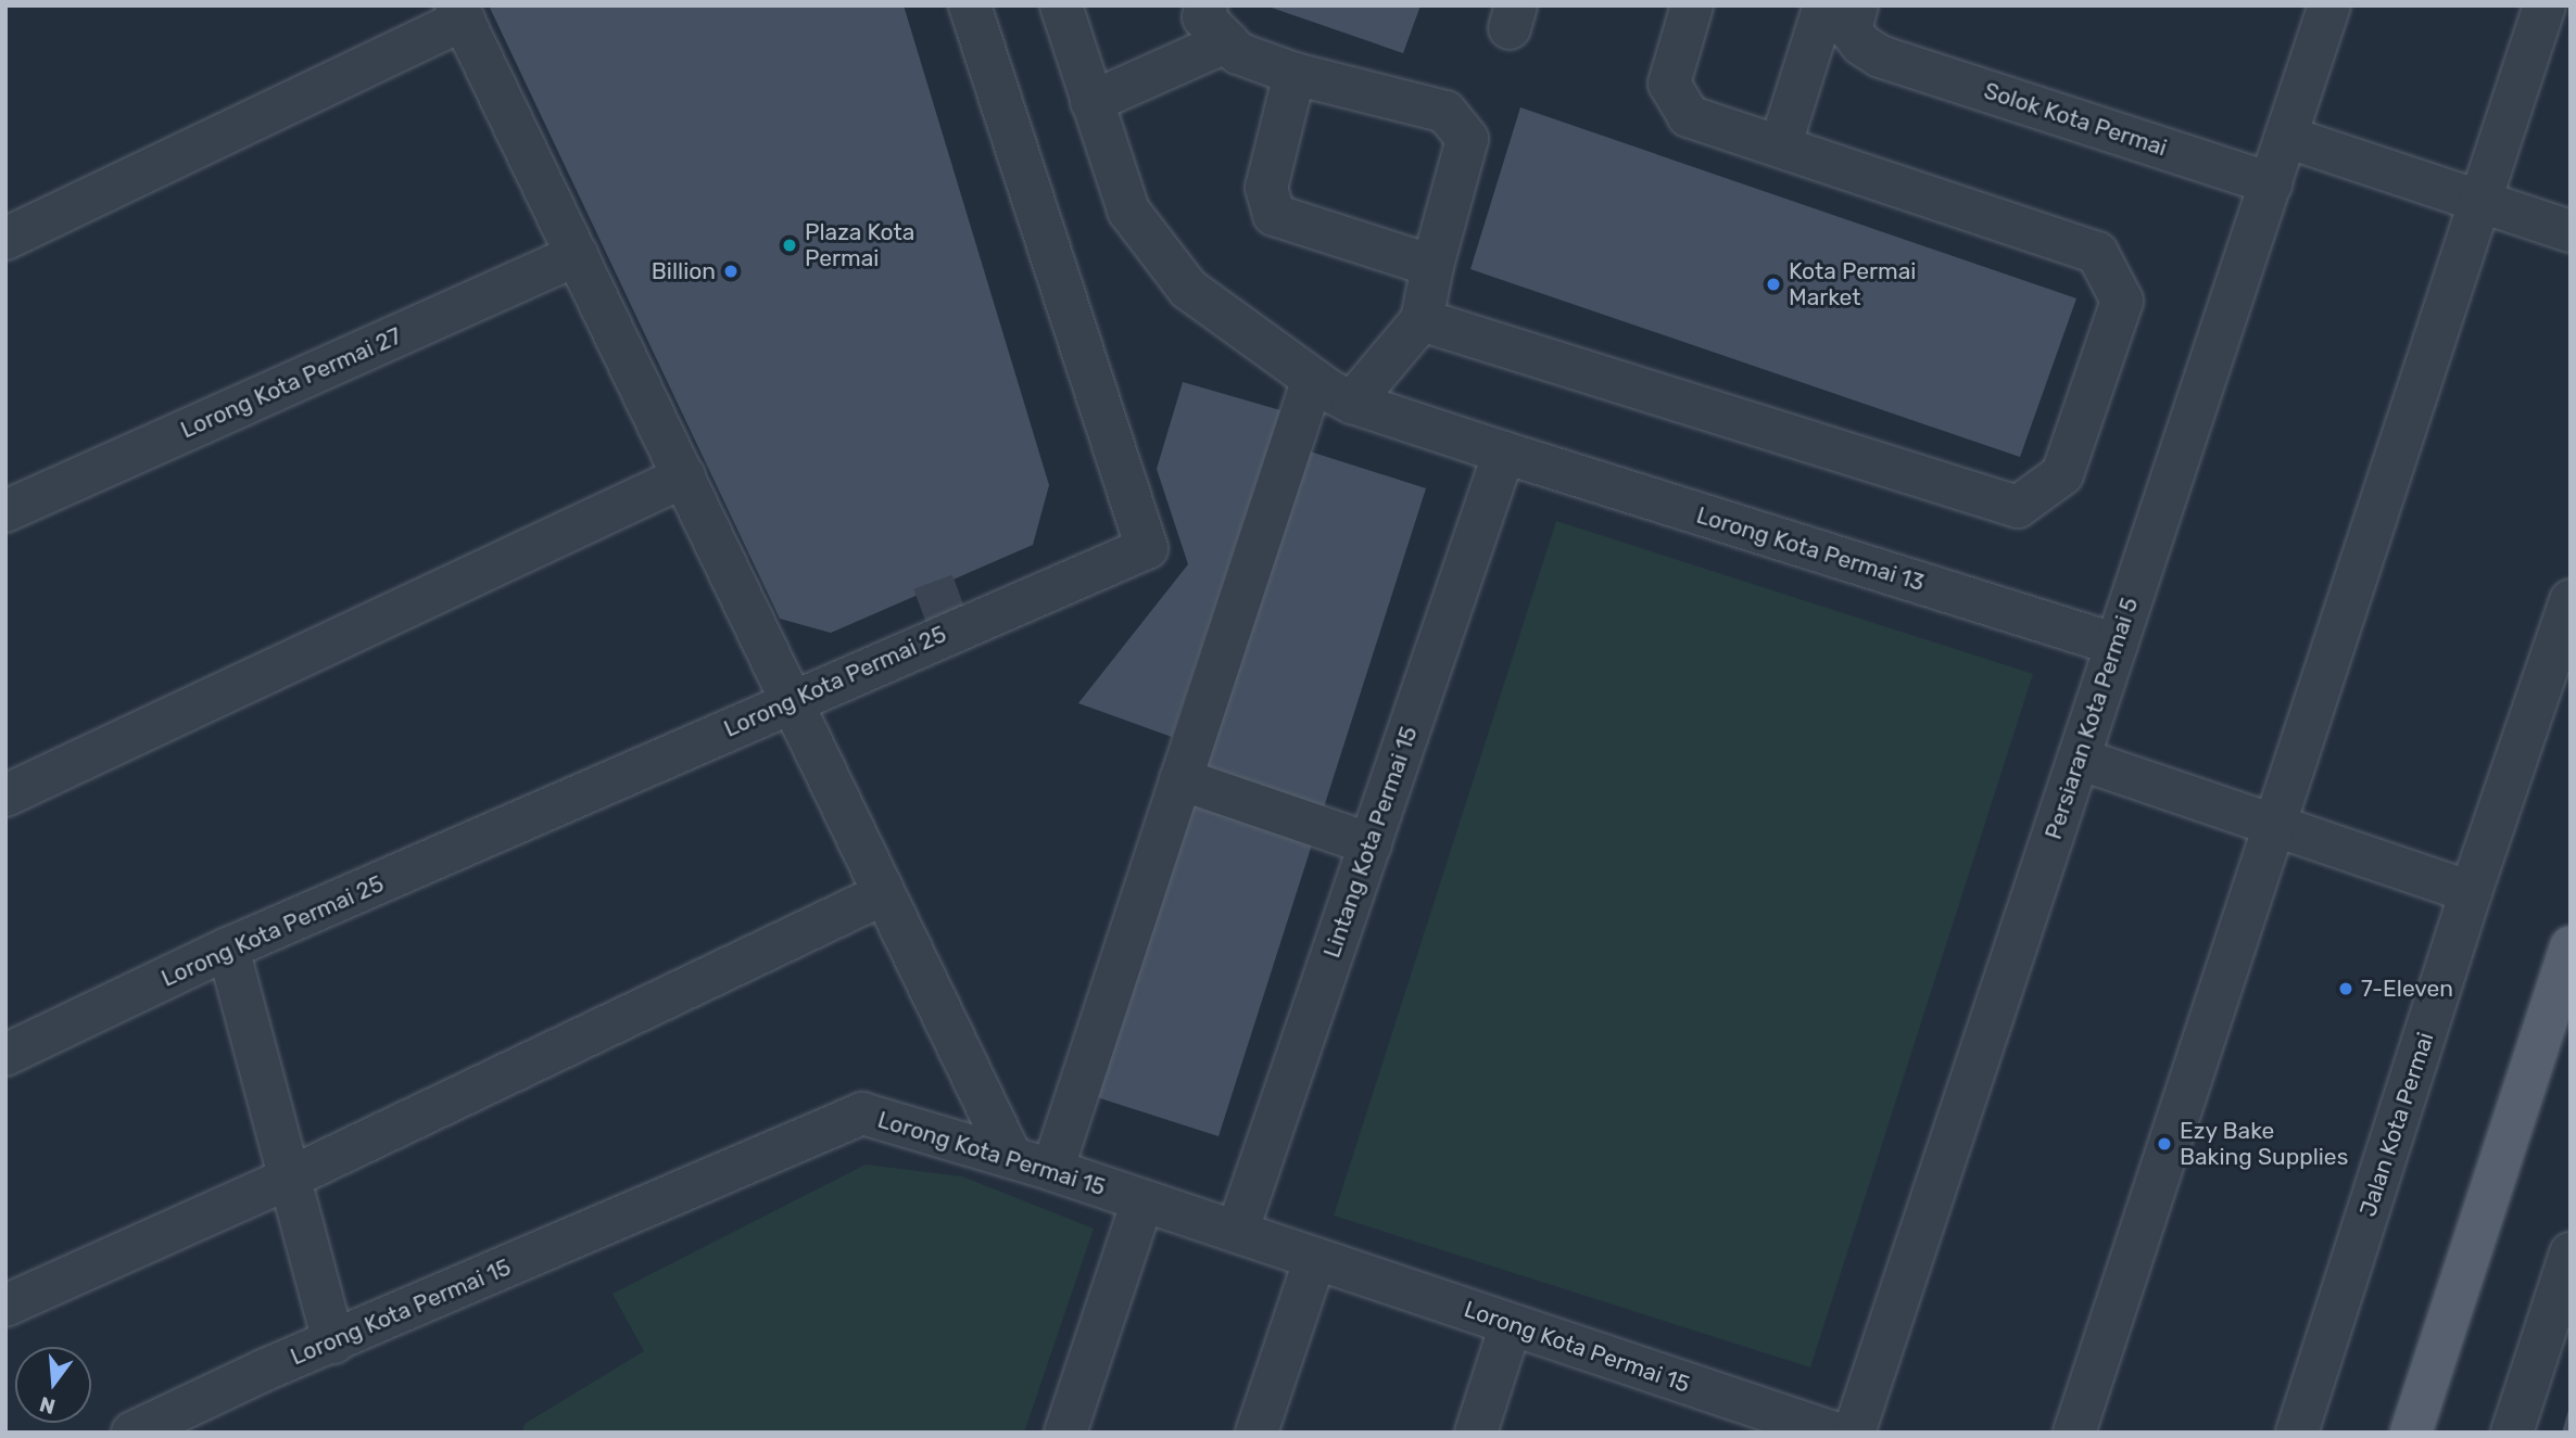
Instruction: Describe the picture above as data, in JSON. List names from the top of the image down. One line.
{"streets":{"street":["Solok Kota Permai","Lorong Kota Permai 27","Lorong Kota Permai 13","Lorong Kota Permai 25","Persiaran Kota Permai 5","Lintang Kota Permai 15","Jalan Kota Permai","Lorong Kota Permai 15"]},"crossings":[["Solok Kota Permai","Persiaran Kota Permai 5"],["Lorong Kota Permai 13","Persiaran Kota Permai 5"],["Lorong Kota Permai 13","Lintang Kota Permai 15"],["Lintang Kota Permai 15","Lorong Kota Permai 15"]],"places":["Plaza Kota Permai","Billion","Kota Permai Market","7-Eleven","Ezy Bake Baking Supplies"],"north":"bottom"}
